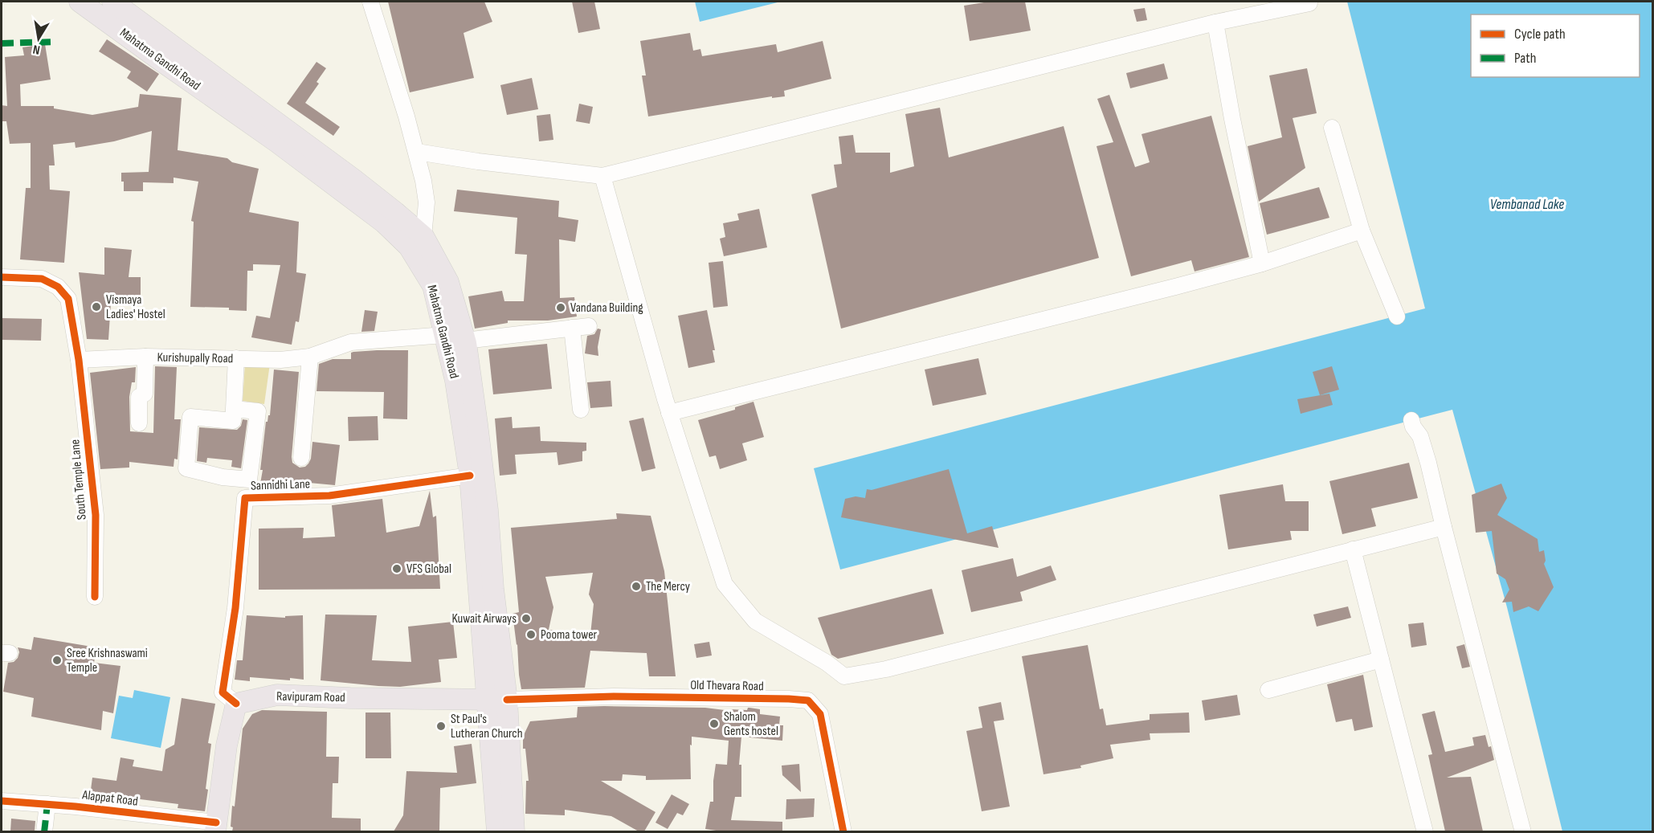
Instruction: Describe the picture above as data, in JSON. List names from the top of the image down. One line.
{"streets":{"main road":["Mahatma Gandhi Road","Ravipuram Road"],"street":["Kurishupally Road","South Temple Lane","Sannidhi Lane","Old Thevara Road","Alappat Road"]},"crossings":[["Mahatma Gandhi Road","Kurishupally Road"],["Mahatma Gandhi Road","Sannidhi Lane"],["Mahatma Gandhi Road","Old Thevara Road"],["Mahatma Gandhi Road","Ravipuram Road"],["Kurishupally Road","South Temple Lane"],["Sannidhi Lane","Ravipuram Road"],["Old Thevara Road","Ravipuram Road"]],"water":["Vembanad Lake"],"places":["Vismaya Ladies' Hostel","Vandana Building","VFS Global","The Mercy","Kuwait Airways","Pooma tower","Sree Krishnaswami Temple","Shalom Gents hostel","St Paul's Lutheran Church"],"legend":["Cycle path","Path"],"north":"bottom"}
